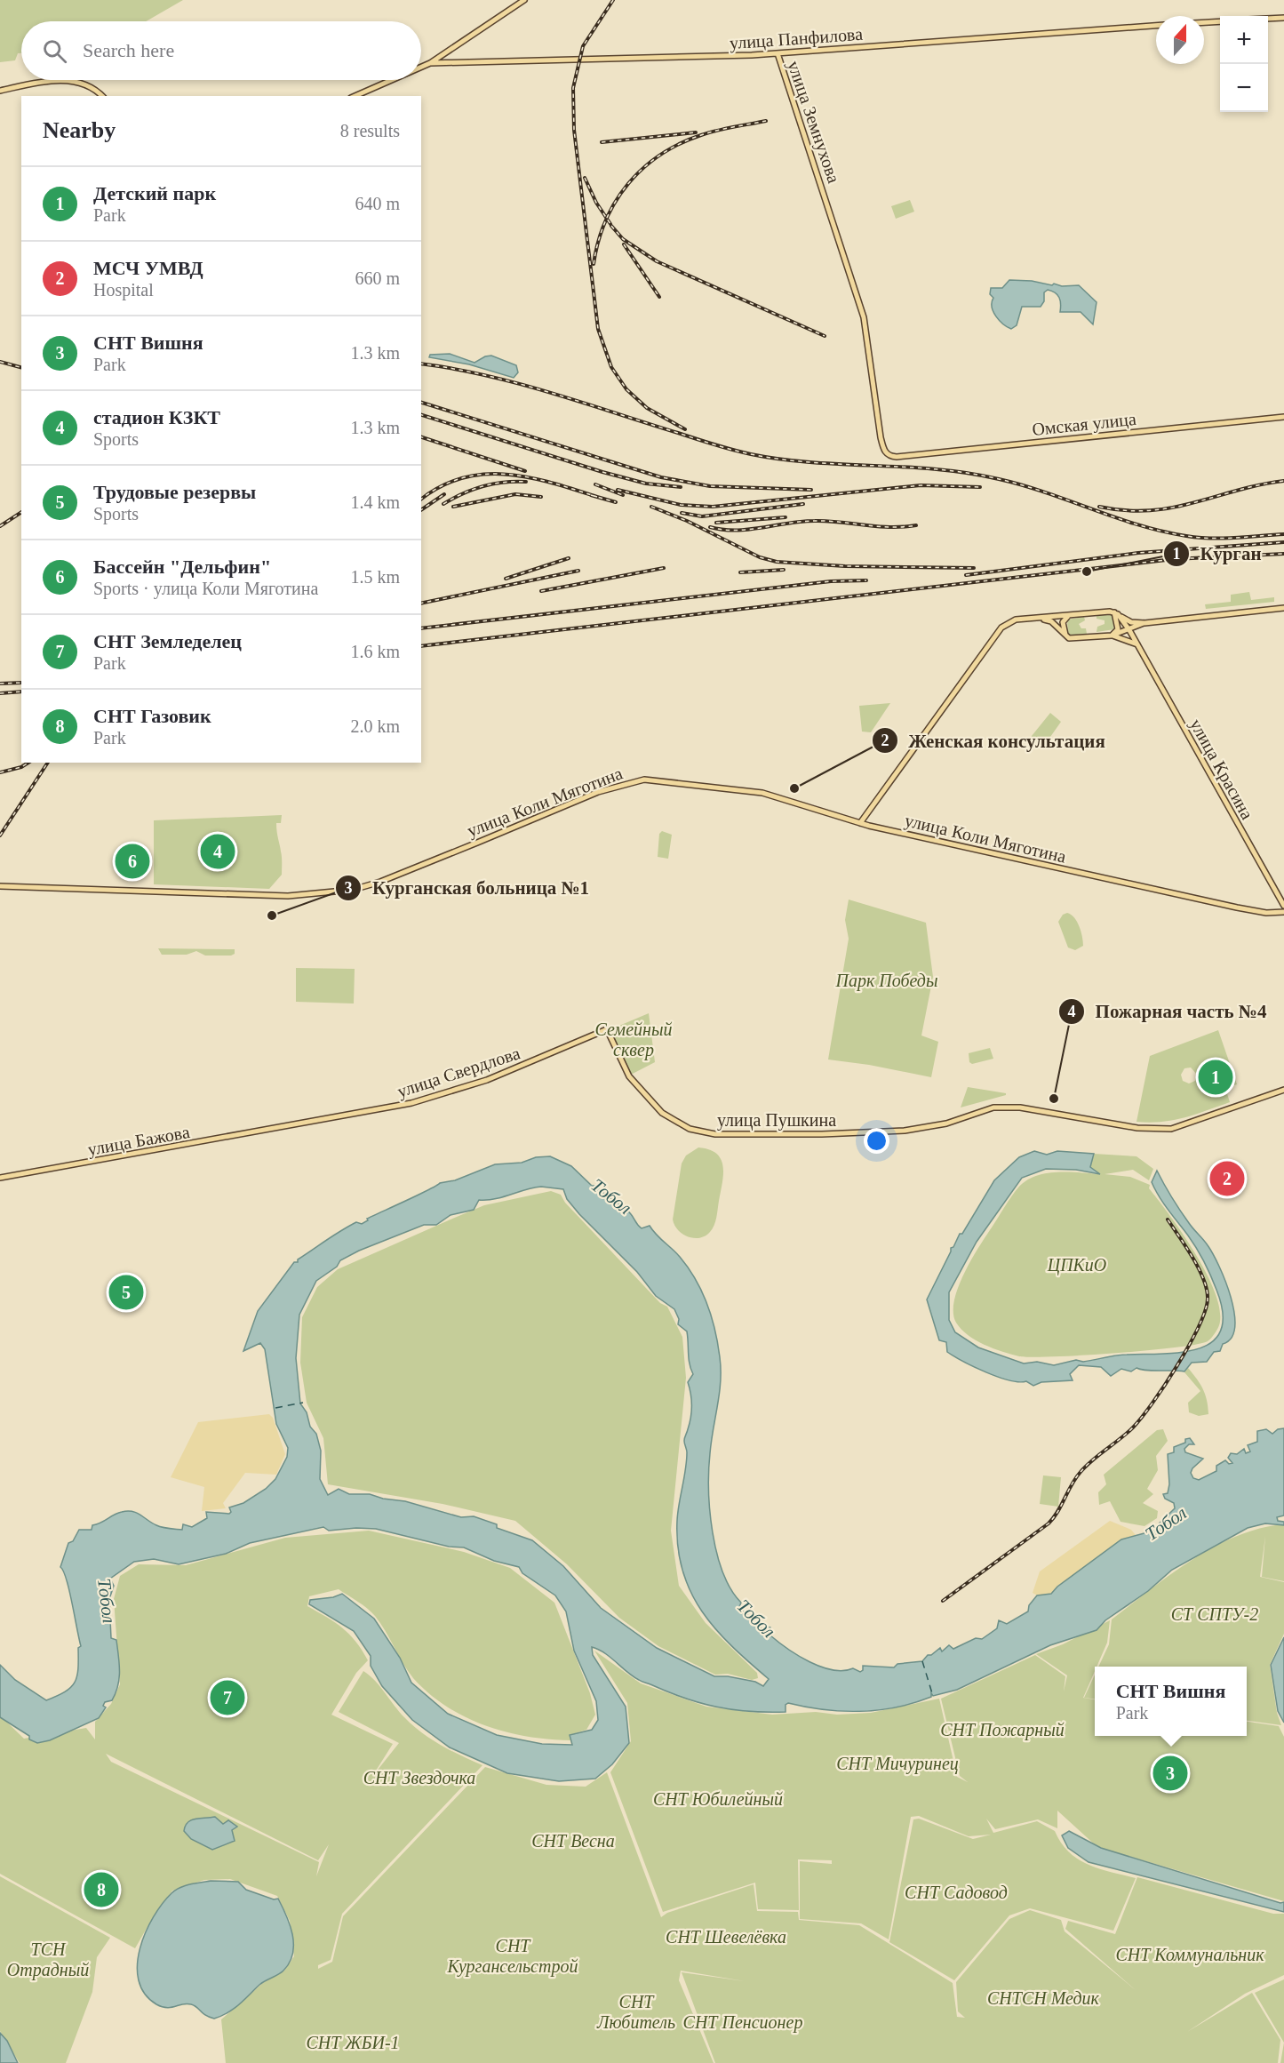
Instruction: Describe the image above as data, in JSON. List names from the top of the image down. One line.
{"streets":{"main road":["улица Панфилова","улица Земнухова","Омская улица","улица Красина","улица Коли Мяготина","улица Свердлова","улица Пушкина","улица Бажова"]},"crossings":[["улица Панфилова","улица Земнухова"],["улица Земнухова","Омская улица"],["улица Свердлова","улица Пушкина"],["улица Свердлова","улица Бажова"]],"water":["Тобол"],"parks":["Парк Победы","Семейный сквер","ЦПКиО","СТ СПТУ-2","СНТ Пожарный","СНТ Мичуринец","СНТ Звездочка","СНТ Юбилейный","СНТ Весна","СНТ Садовод","СНТ Шевелёвка","СНТ Кургансельстрой","ТСН Отрадный","СНТ Коммунальник","СНТСН Медик","СНТ Любитель","СНТ Пенсионер","СНТ ЖБИ-1"],"places":["Курган","Женская консультация","Курганская больница №1","Пожарная часть №4"],"north":"top","page":{"map_buttons":["+","−"],"search":"Search here","heading":["Nearby","8 results"],"list":[{"mark":"1","name":"Детский парк","note":"Park","value":"640 m"},{"mark":"2","name":"МСЧ УМВД","note":"Hospital","value":"660 m"},{"mark":"3","name":"СНТ Вишня","note":"Park","value":"1.3 km"},{"mark":"4","name":"стадион КЗКТ","note":"Sports","value":"1.3 km"},{"mark":"5","name":"Трудовые резервы","note":"Sports","value":"1.4 km"},{"mark":"6","name":"Бассейн \"Дельфин\"","note":"Sports · улица Коли Мяготина","value":"1.5 km"},{"mark":"7","name":"СНТ Земледелец","note":"Park","value":"1.6 km"},{"mark":"8","name":"СНТ Газовик","note":"Park","value":"2.0 km"}],"pins":["4","6","1","2","5","7","3","8"],"popup":["СНТ Вишня","Park"]}}
